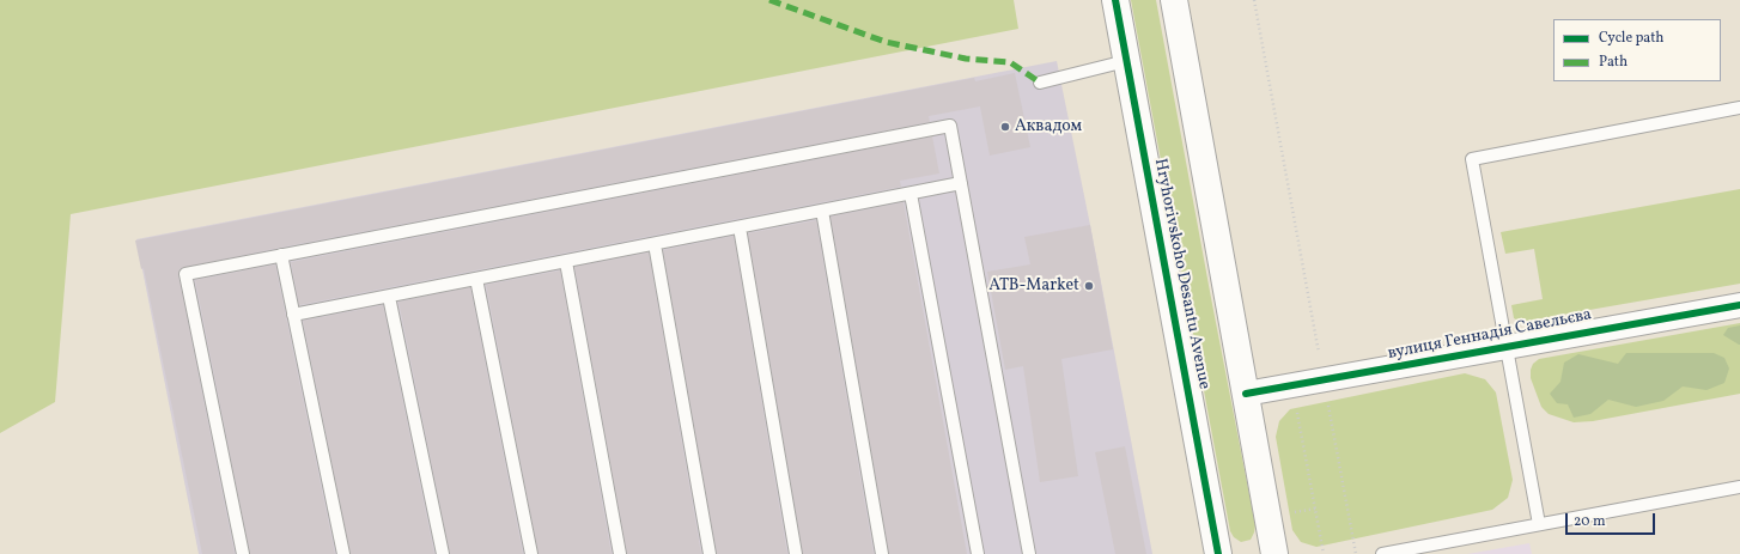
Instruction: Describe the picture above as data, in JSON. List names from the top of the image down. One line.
{"streets":{"street":["Hryhorivskoho Desantu Avenue","вулиця Геннадія Савельєва"]},"places":["Аквадом","ATB-Market"],"legend":["Cycle path","Path"],"scale_bar":"20 m"}
